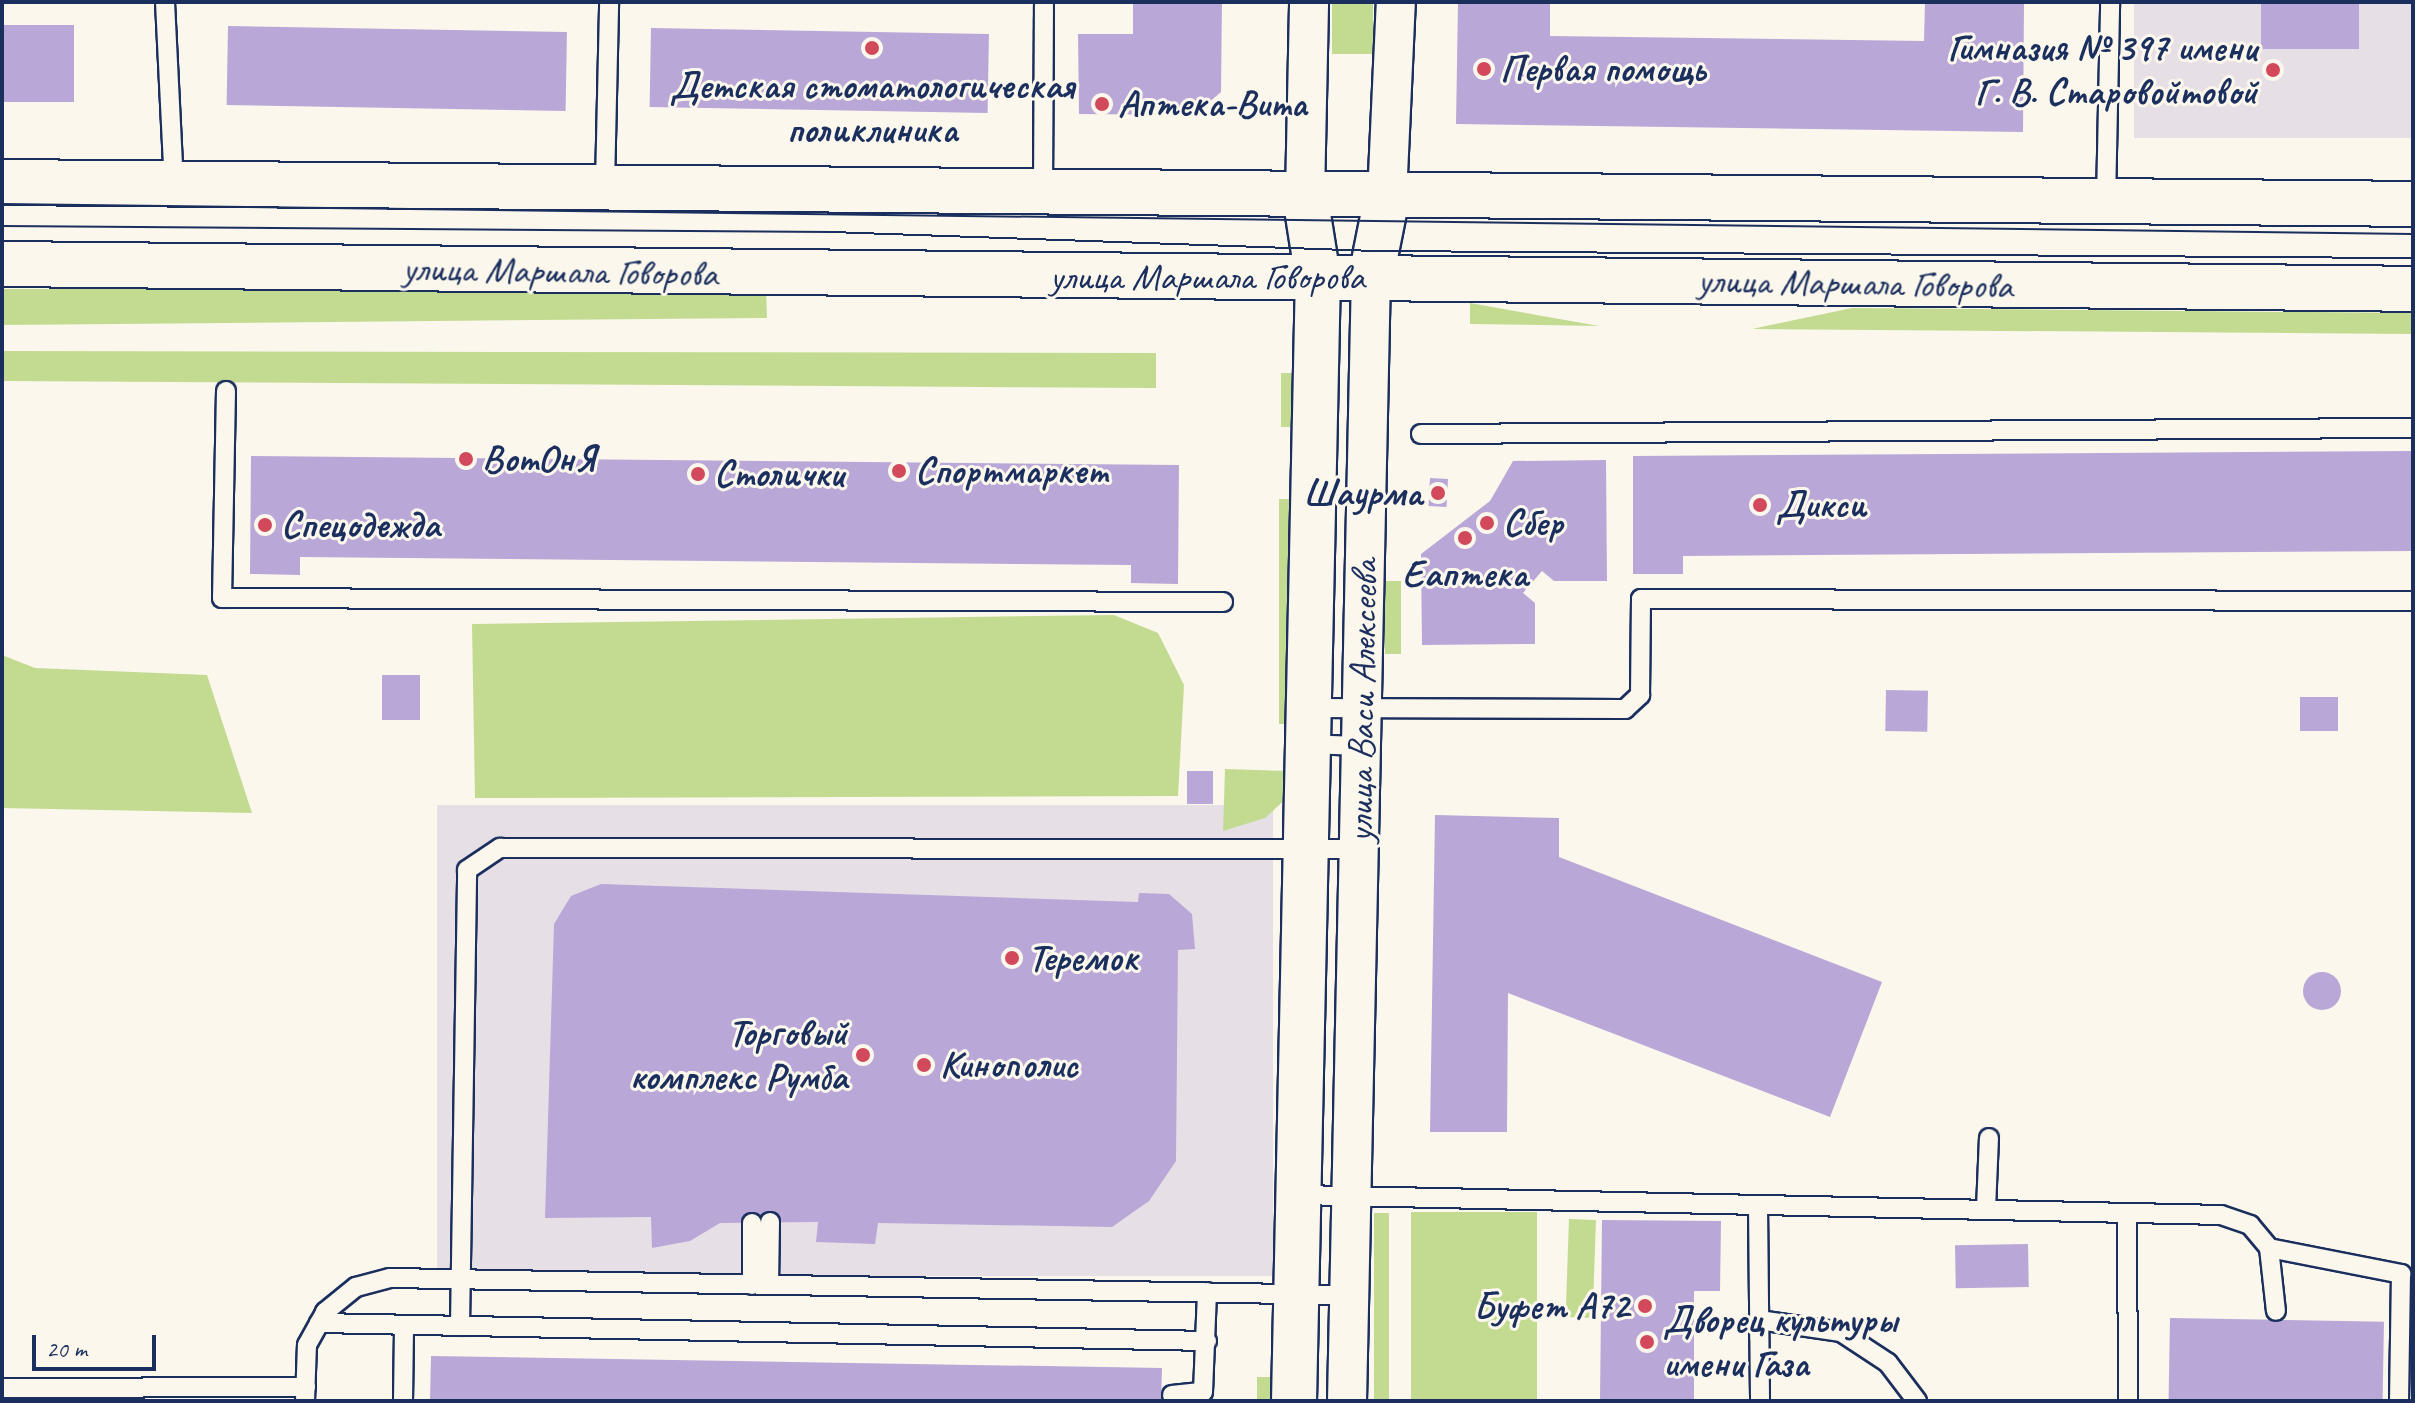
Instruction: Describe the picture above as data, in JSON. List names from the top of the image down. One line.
{"streets":{"main road":["улица Маршала Говорова","улица Васи Алексеева"]},"crossings":[["улица Маршала Говорова","улица Васи Алексеева"]],"places":["Детская стоматологическая поликлиника","Первая помощь","Гимназия № 397 имени Г. В. Старовойтовой","Аптека-Вита","ВотОнЯ","Спортмаркет","Столички","Шаурма","Дикси","Сбер","Спецодежда","Еаптека","Теремок","Торговый комплекс Румба","Кинополис","Буфет А72","Дворец культуры имени Газа"],"scale_bar":"20 m"}
